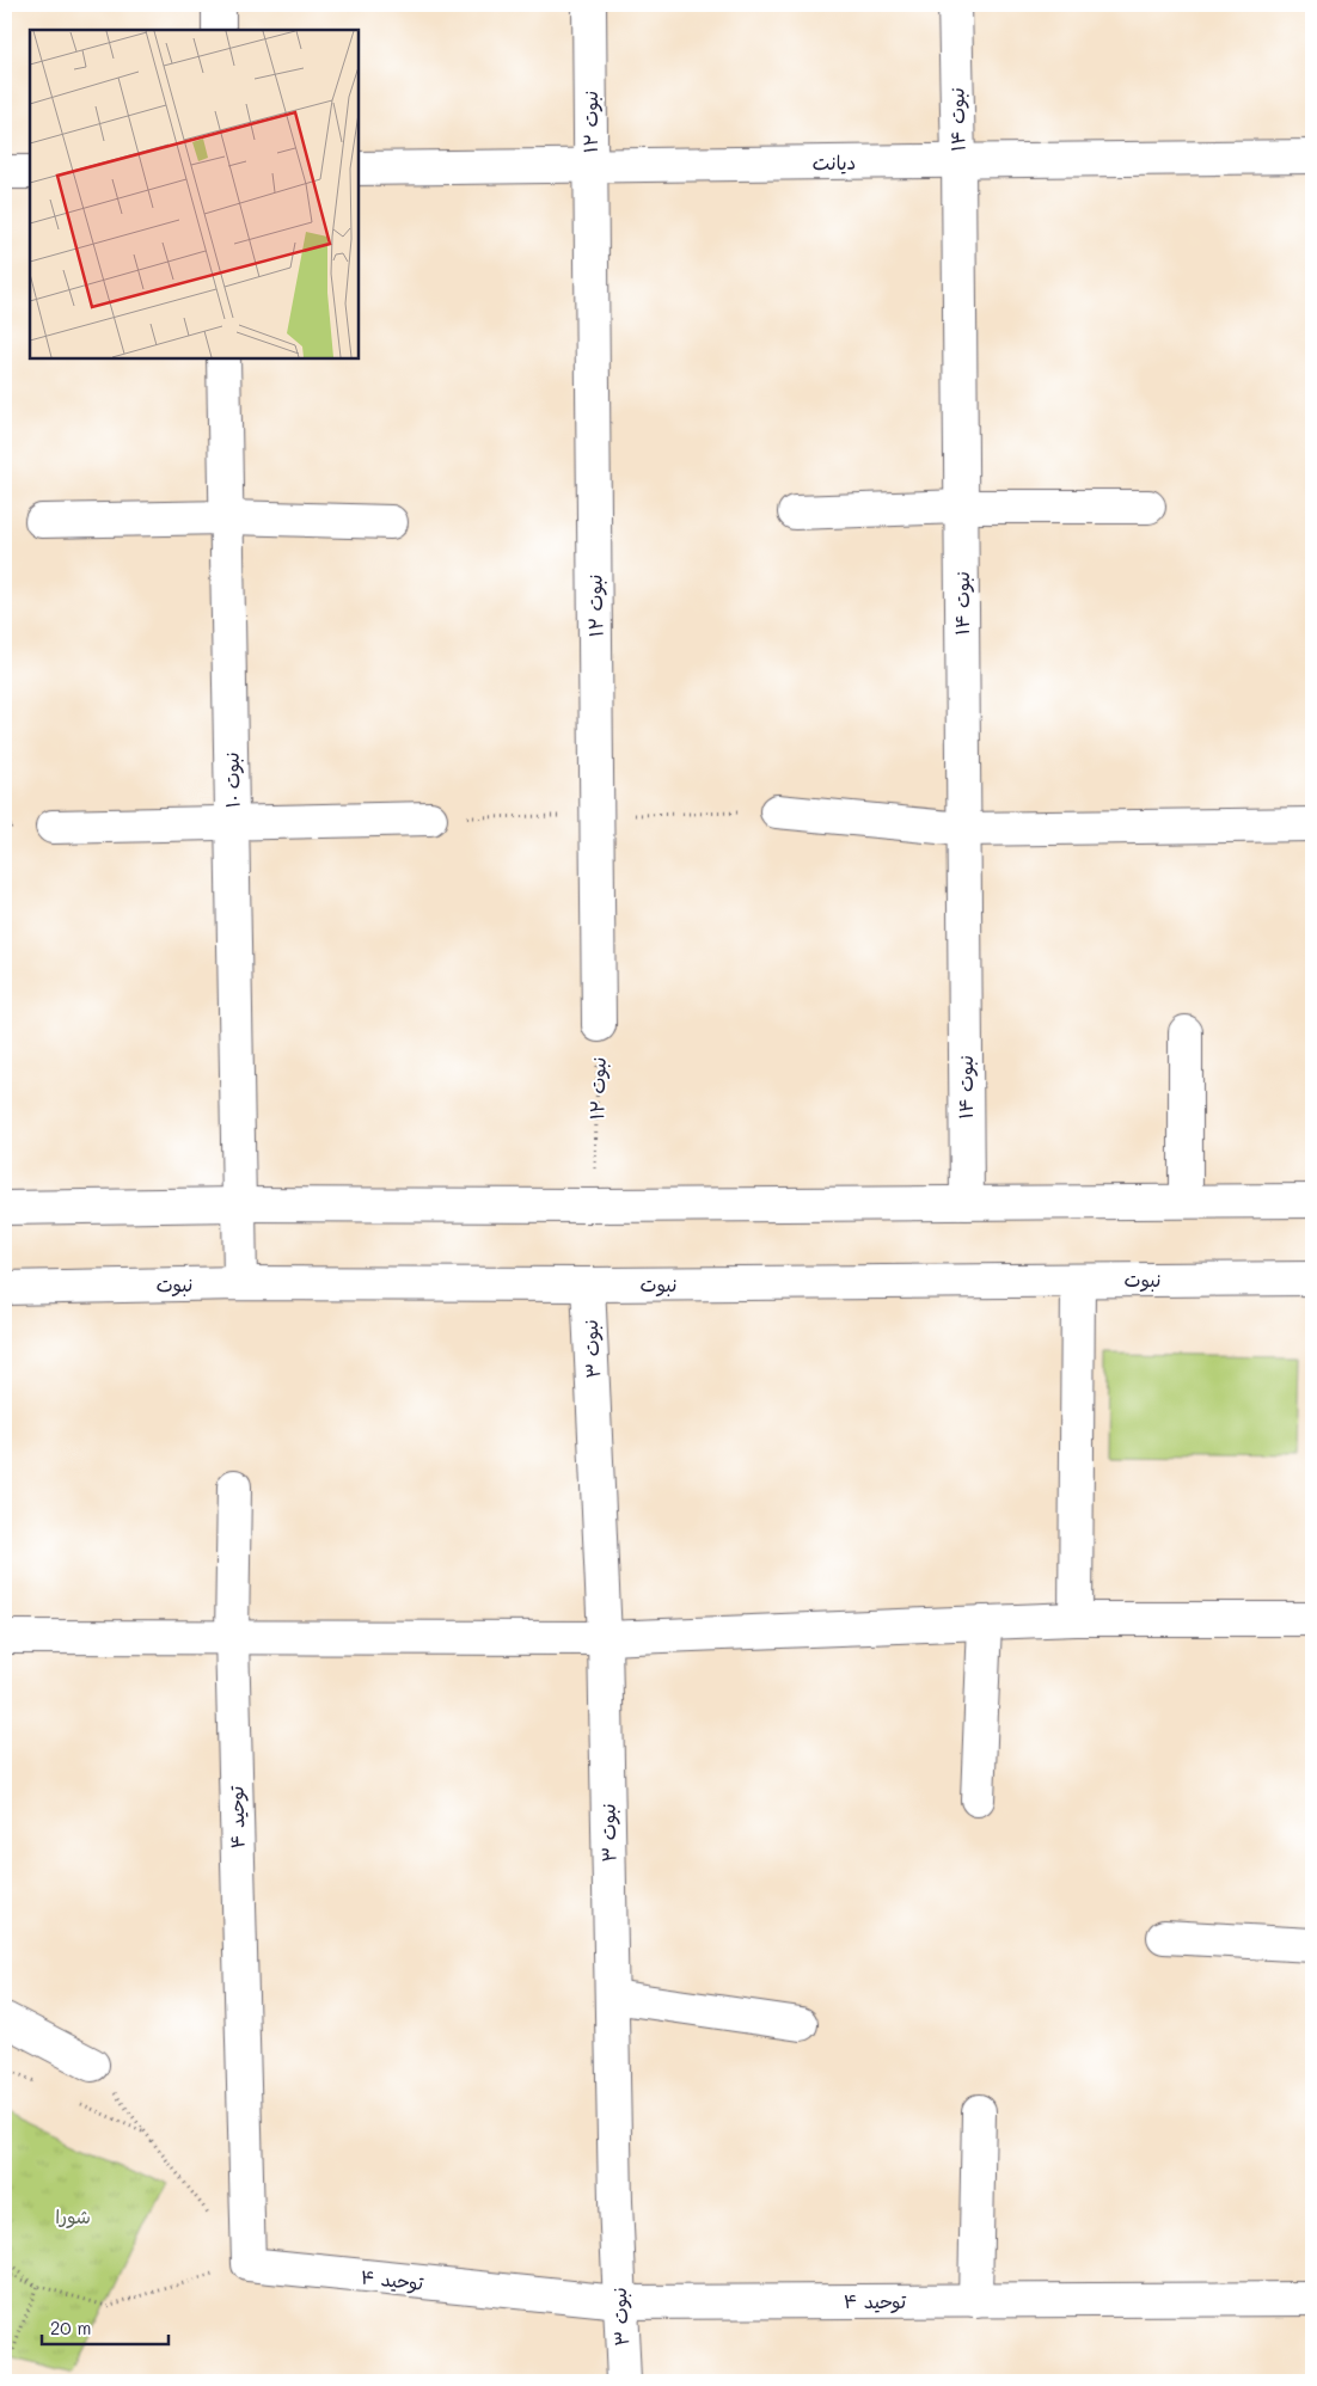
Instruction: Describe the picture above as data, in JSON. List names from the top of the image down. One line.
{"streets":{"street":["نبوت ۱۴","نبوت ۱۲","دیانت","نبوت ۱۰","نبوت","نبوت ۳","توحید ۴"]},"crossings":[["نبوت ۱۴","دیانت"],["نبوت ۱۲","دیانت"],["نبوت ۱۰","نبوت"],["نبوت","نبوت ۳"],["نبوت ۳","توحید ۴"]],"parks":["شورا"],"scale_bar":"20 m"}
